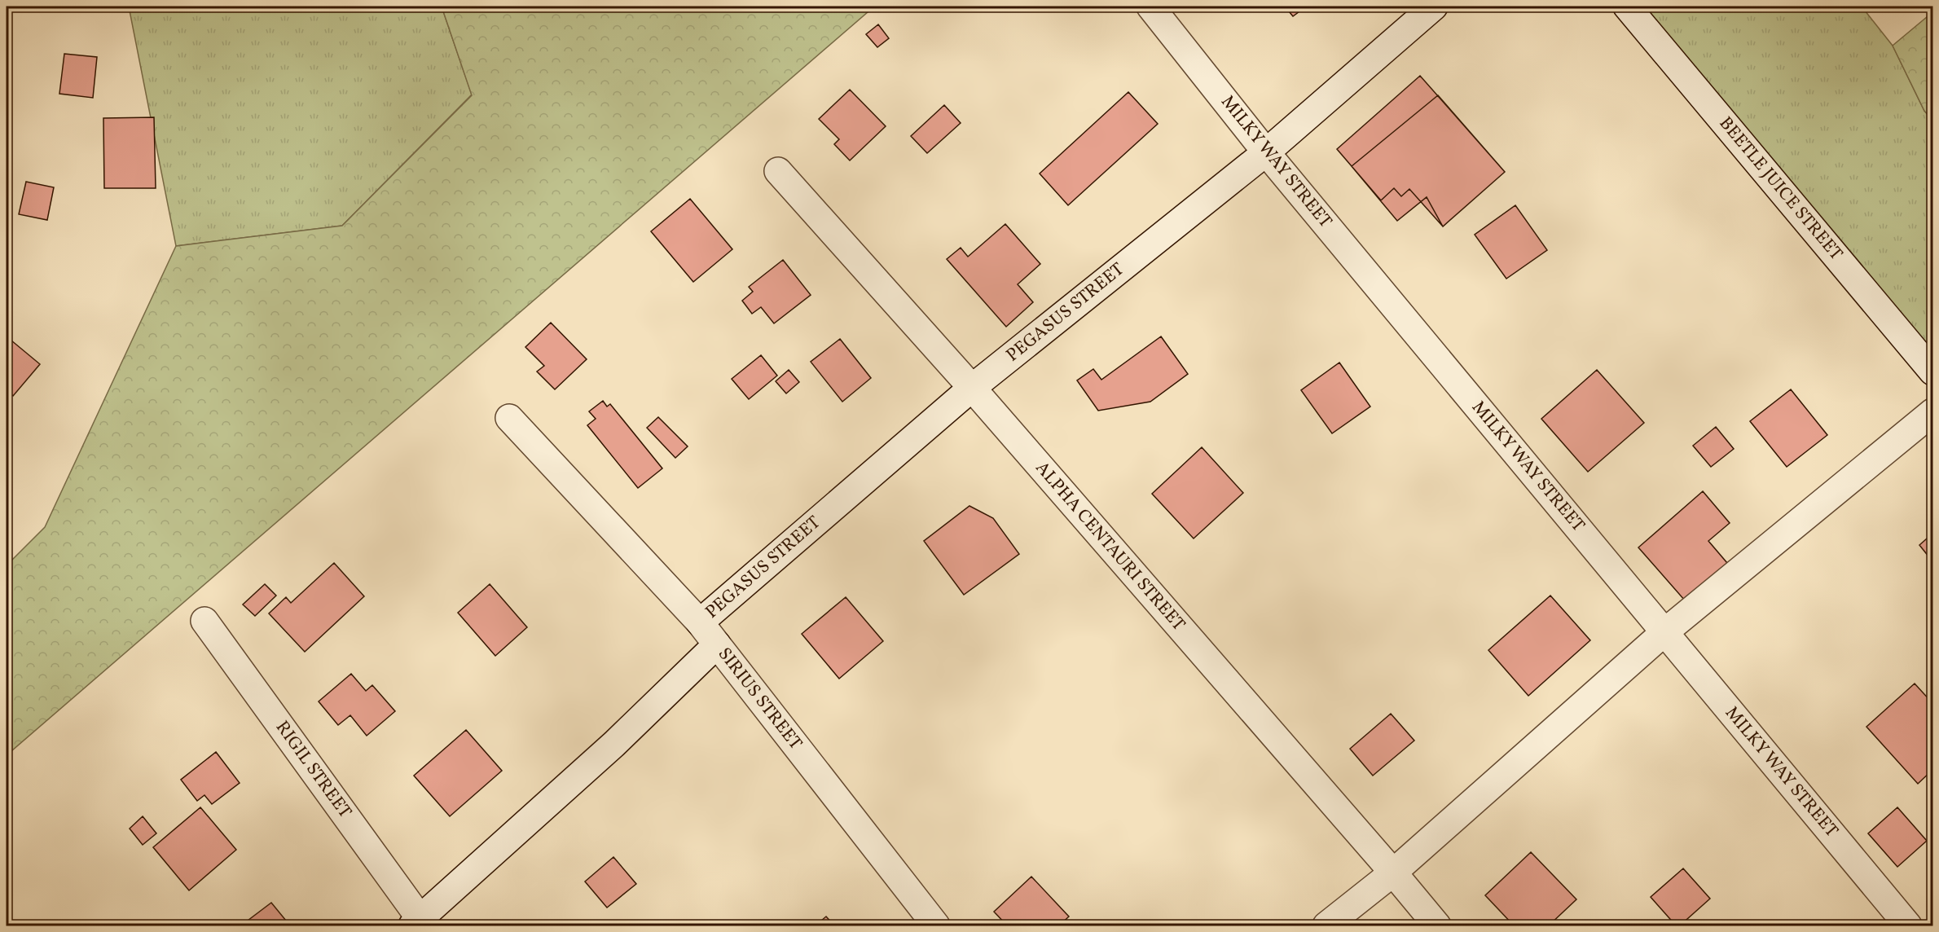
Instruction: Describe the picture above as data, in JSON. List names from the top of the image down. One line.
{"streets":{"street":["MILKY WAY STREET","BEETLE JUICE STREET","PEGASUS STREET","ALPHA CENTAURI STREET","SIRIUS STREET","RIGIL STREET"]},"crossings":[["MILKY WAY STREET","PEGASUS STREET"],["PEGASUS STREET","ALPHA CENTAURI STREET"],["PEGASUS STREET","SIRIUS STREET"],["PEGASUS STREET","RIGIL STREET"]]}
